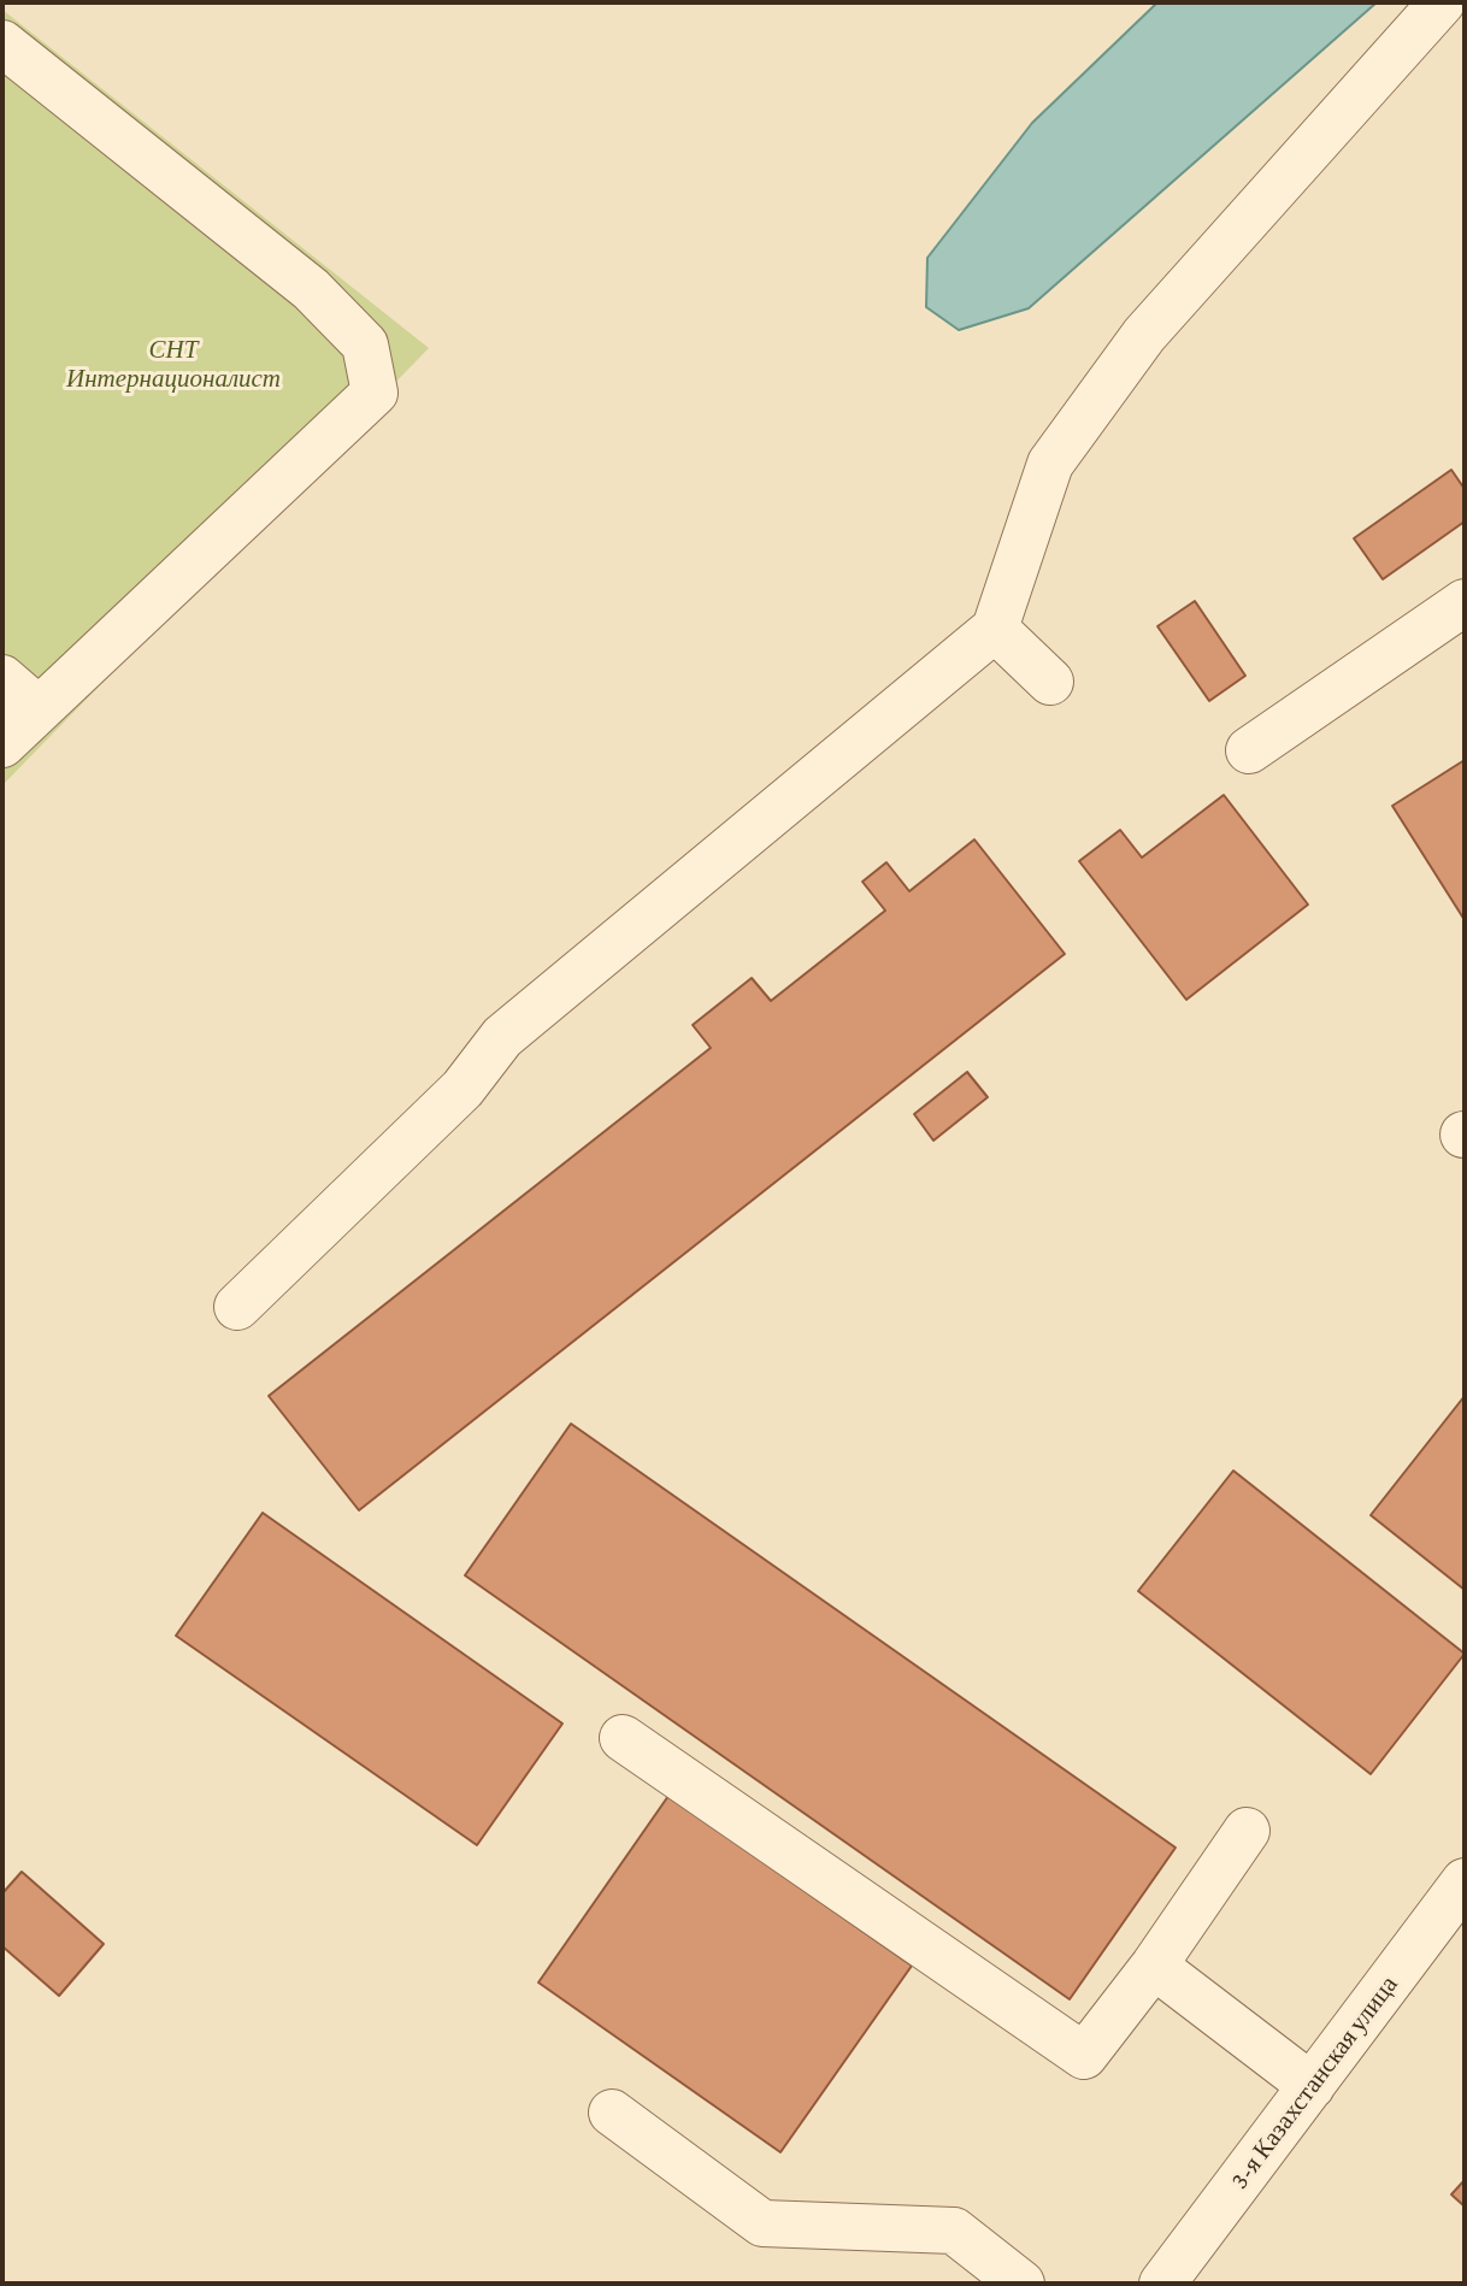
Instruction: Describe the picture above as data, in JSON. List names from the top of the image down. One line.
{"streets":{"street":["3-я Казахстанская улица"]},"parks":["СНТ Интернационалист"]}
